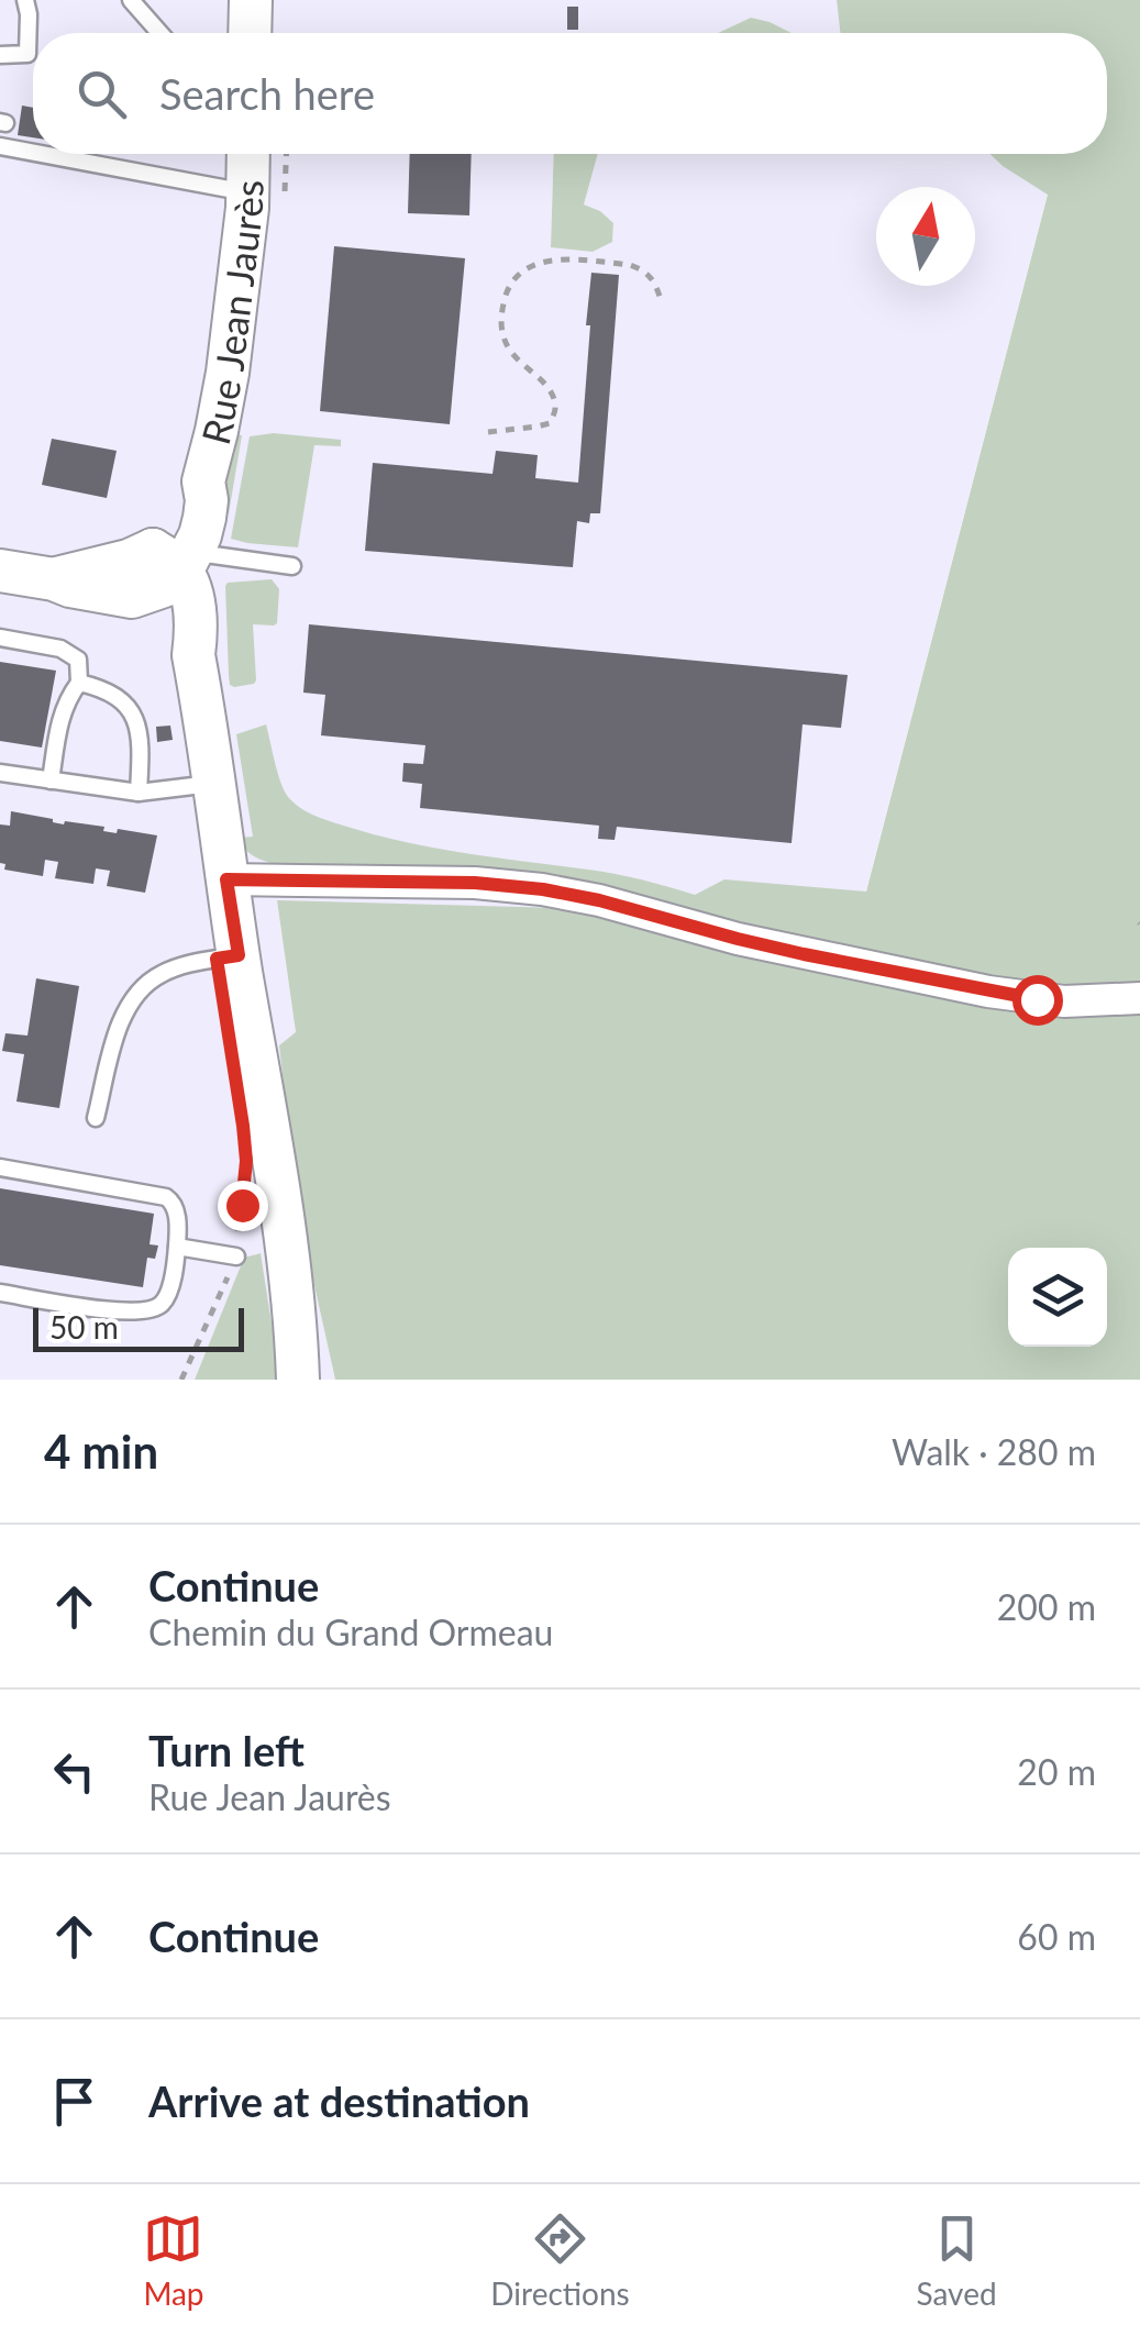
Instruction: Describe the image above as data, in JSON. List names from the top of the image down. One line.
{"streets":{"street":["Rue Jean Jaurès"]},"scale_bar":"50 m","north":"top","page":{"search":"Search here","scale":"50 m","heading":["4 min","Walk · 280 m"],"list":[["Continue","Chemin du Grand Ormeau","200 m"],["Turn left","Rue Jean Jaurès","20 m"],["Continue","60 m"],"Arrive at destination"],"nav":["Map","Directions","Saved"]}}
